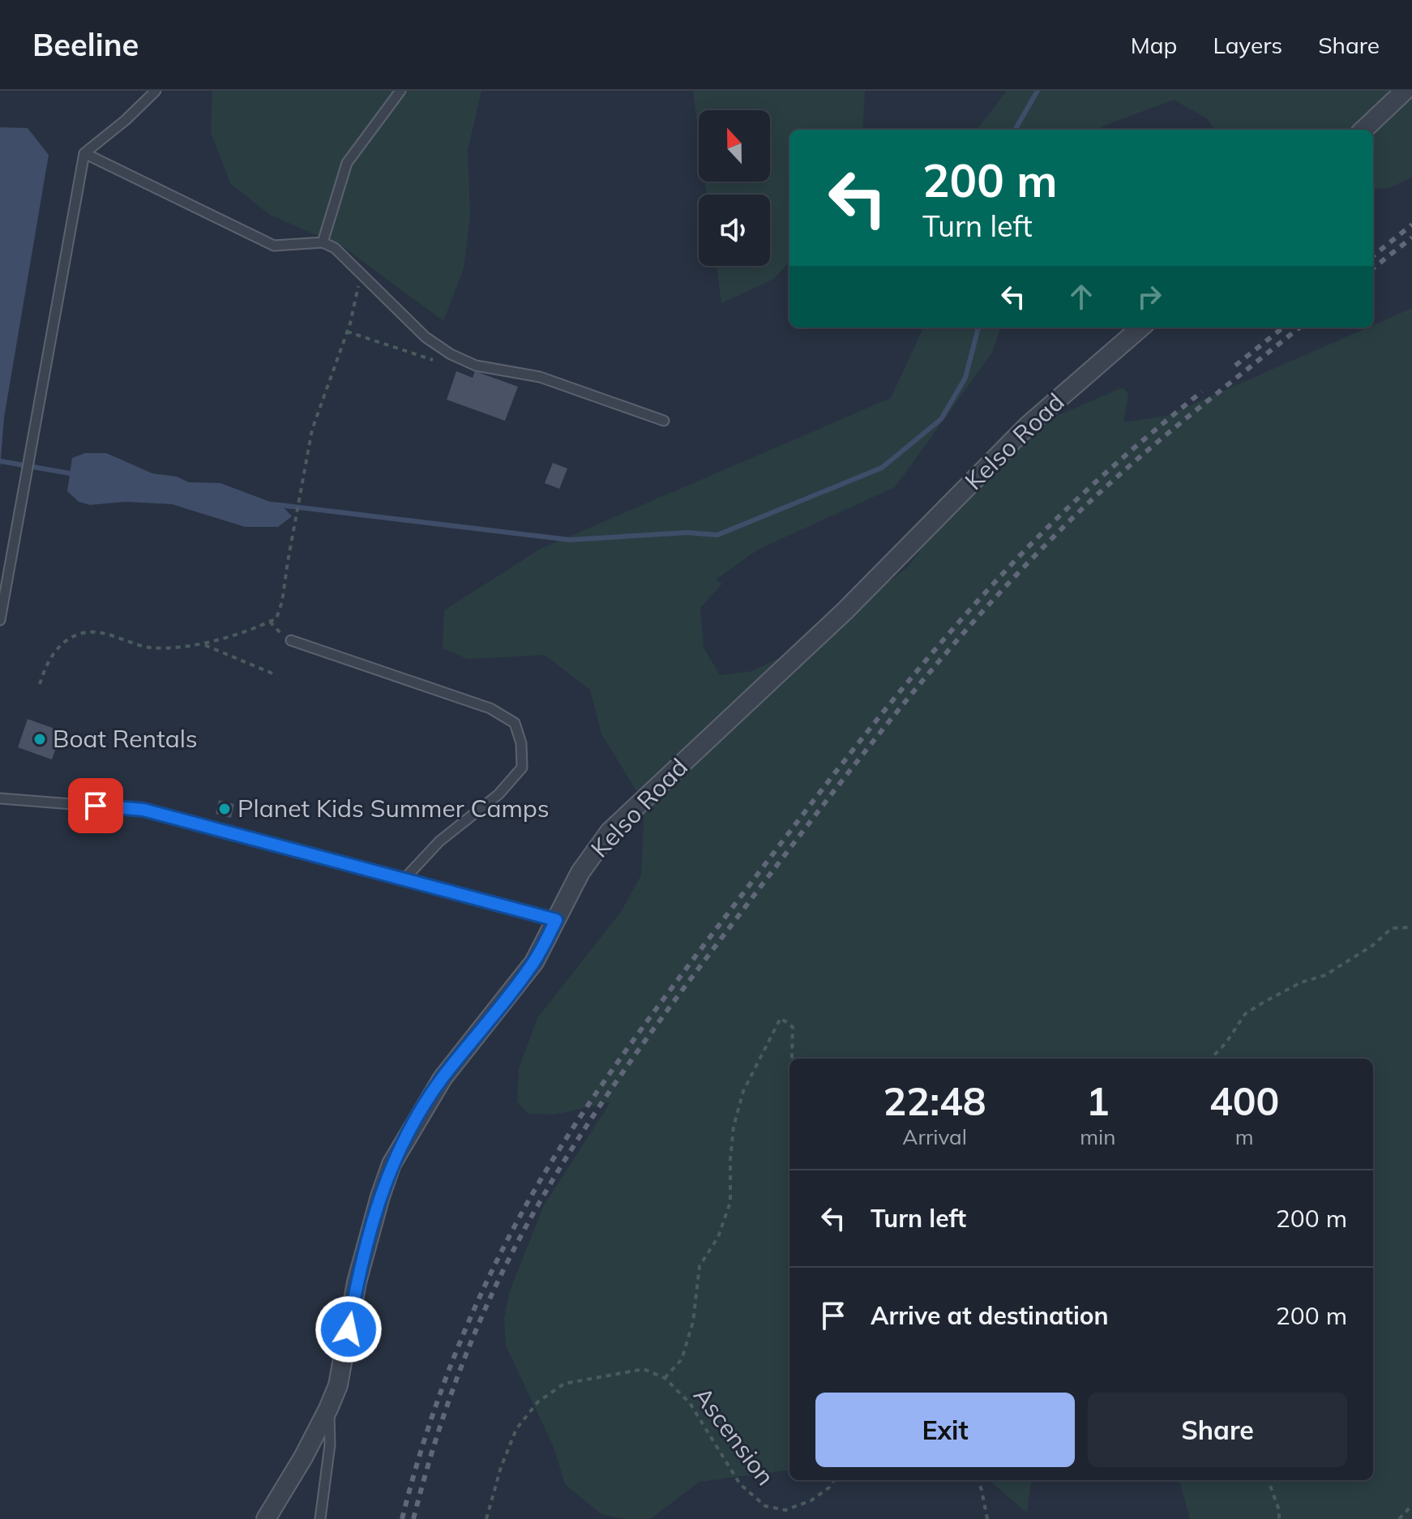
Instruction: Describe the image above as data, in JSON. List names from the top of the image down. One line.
{"streets":{"street":["Kelso Road"],"path":["Ascension"]},"places":["Boat Rentals","Planet Kids Summer Camps"],"north":"top","page":{"header":"Beeline","nav":["Map","Layers","Share"],"turn":["200 m","Turn left"],"eta":["22:48","Arrival","1","min","400","m"],"list":[{"name":"Turn left","value":"200 m"},{"name":"Arrive at destination","value":"200 m"}],"buttons":["Exit","Share"]}}
